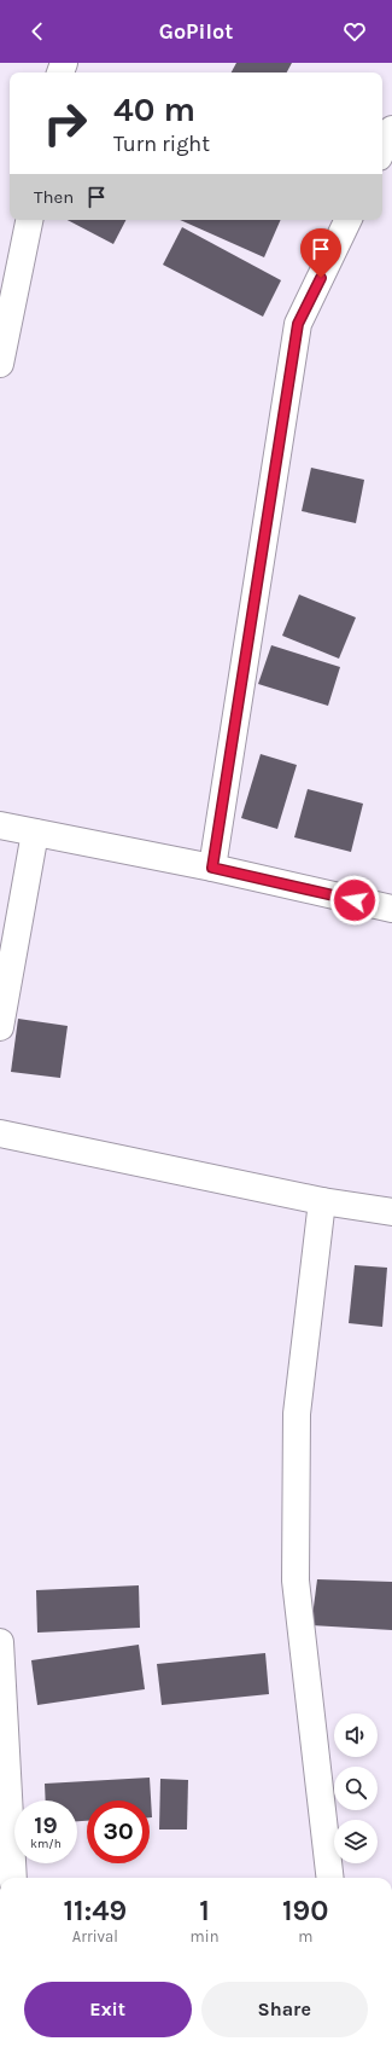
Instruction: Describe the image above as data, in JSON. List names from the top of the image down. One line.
{"page":{"header":"GoPilot","turn":["40 m","Turn right"],"then":"Then","speed":"19 km/h","limit":"30","eta":["11:49","Arrival","1","min","190","m"],"buttons":["Exit","Share"]}}
